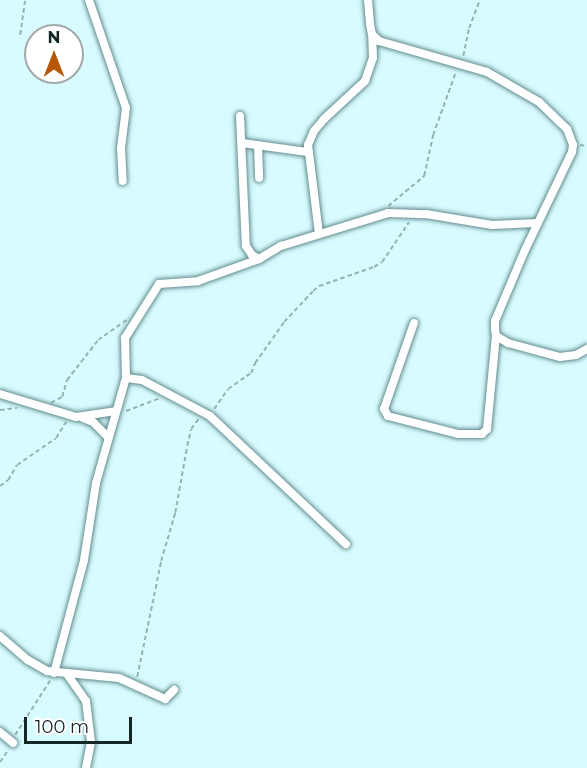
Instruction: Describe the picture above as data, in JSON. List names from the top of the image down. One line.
{"scale_bar":"100 m","north":"top"}
